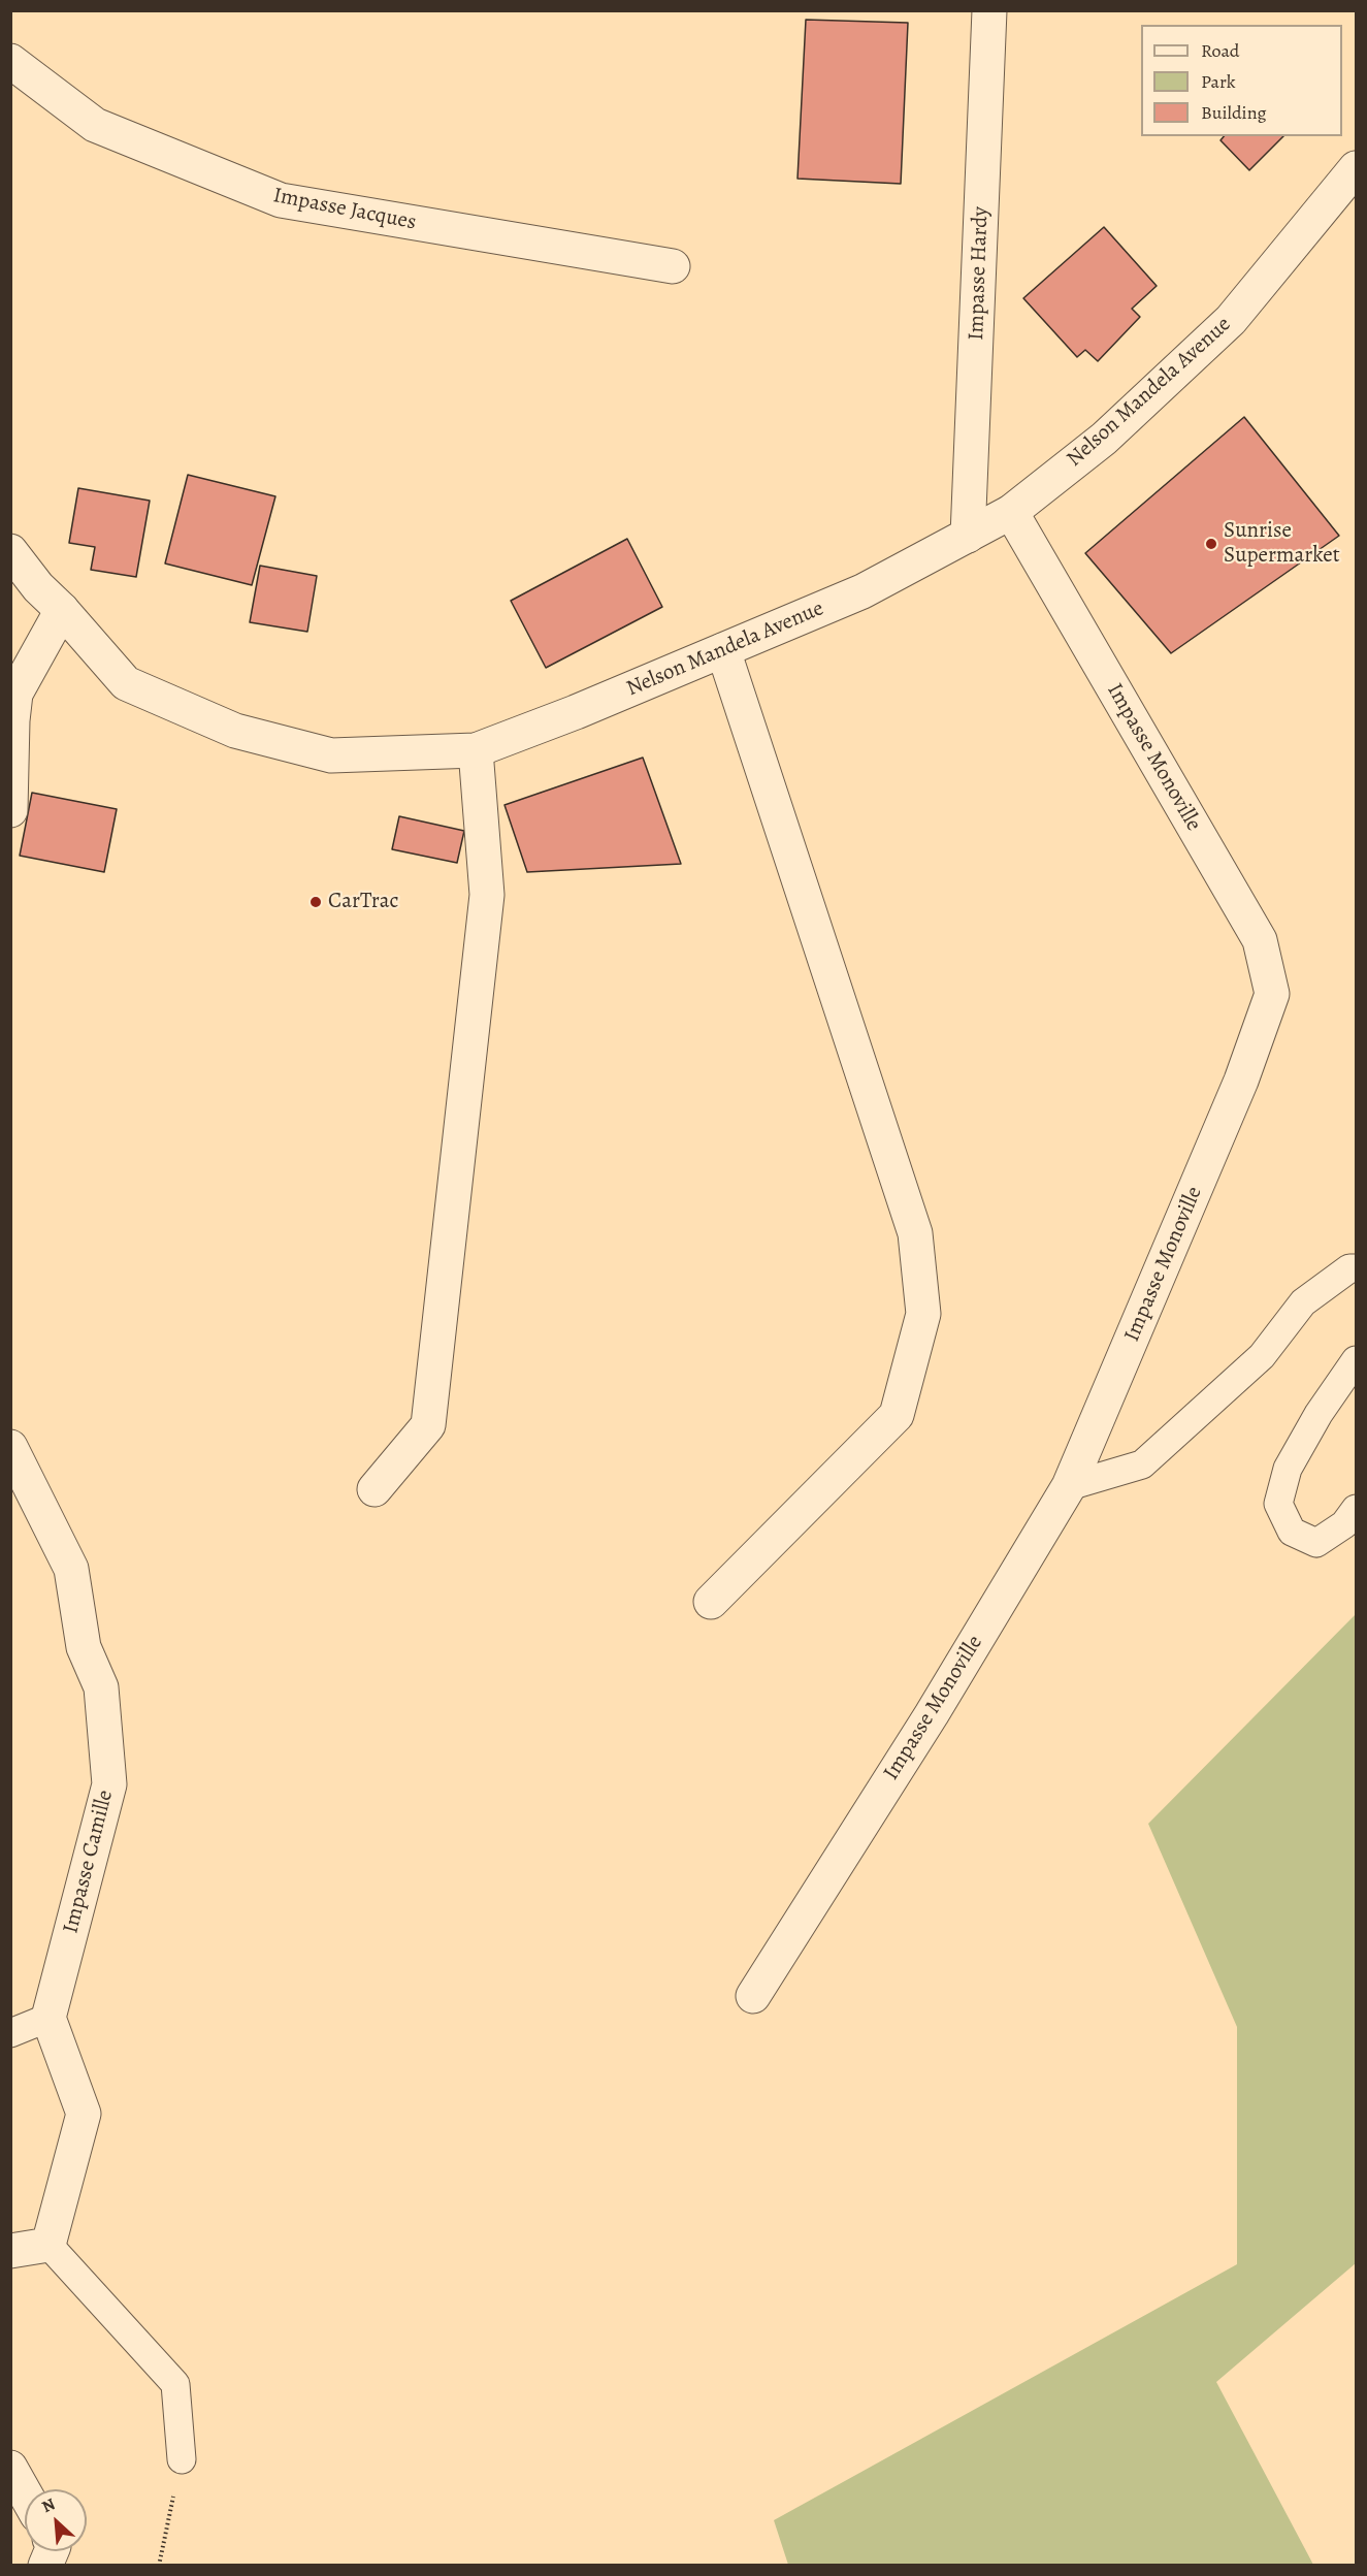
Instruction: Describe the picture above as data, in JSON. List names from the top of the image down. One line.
{"streets":{"street":["Impasse Jacques","Impasse Hardy","Nelson Mandela Avenue","Impasse Monoville","Impasse Camille"]},"crossings":[["Impasse Hardy","Nelson Mandela Avenue"],["Nelson Mandela Avenue","Impasse Monoville"]],"places":["Sunrise Supermarket","CarTrac"],"legend":["Road","Park","Building"],"north":"top left"}
